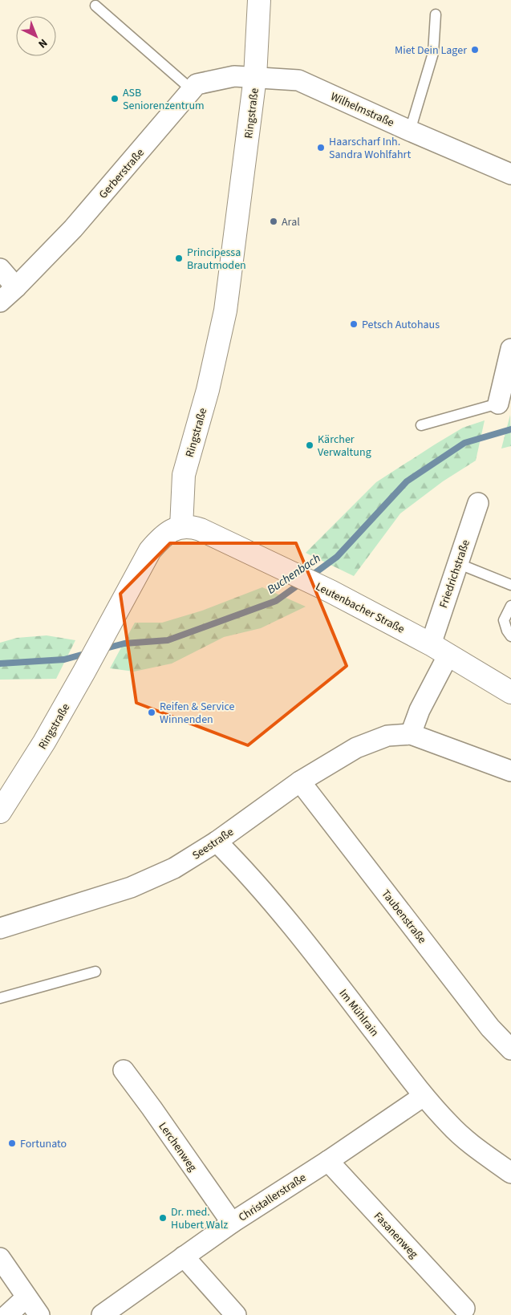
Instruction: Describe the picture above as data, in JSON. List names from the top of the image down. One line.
{"streets":{"street":["Wilhelmstraße","Ringstraße","Gerberstraße","Friedrichstraße","Leutenbacher Straße","Seestraße","Taubenstraße","Im Mühlrain","Lerchenweg","Christallerstraße","Fasanenweg"]},"crossings":[["Wilhelmstraße","Ringstraße"],["Wilhelmstraße","Gerberstraße"],["Ringstraße","Gerberstraße"],["Ringstraße","Leutenbacher Straße"],["Friedrichstraße","Leutenbacher Straße"],["Seestraße","Taubenstraße"],["Seestraße","Im Mühlrain"],["Im Mühlrain","Christallerstraße"],["Lerchenweg","Christallerstraße"],["Christallerstraße","Fasanenweg"]],"water":["Buchenbach"],"places":["Miet Dein Lager","ASB Seniorenzentrum","Haarscharf Inh. Sandra Wohlfahrt","Aral","Principessa Brautmoden","Petsch Autohaus","Kärcher Verwaltung","Reifen & Service Winnenden","Fortunato","Dr. med. Hubert Walz"],"north":"bottom right"}
